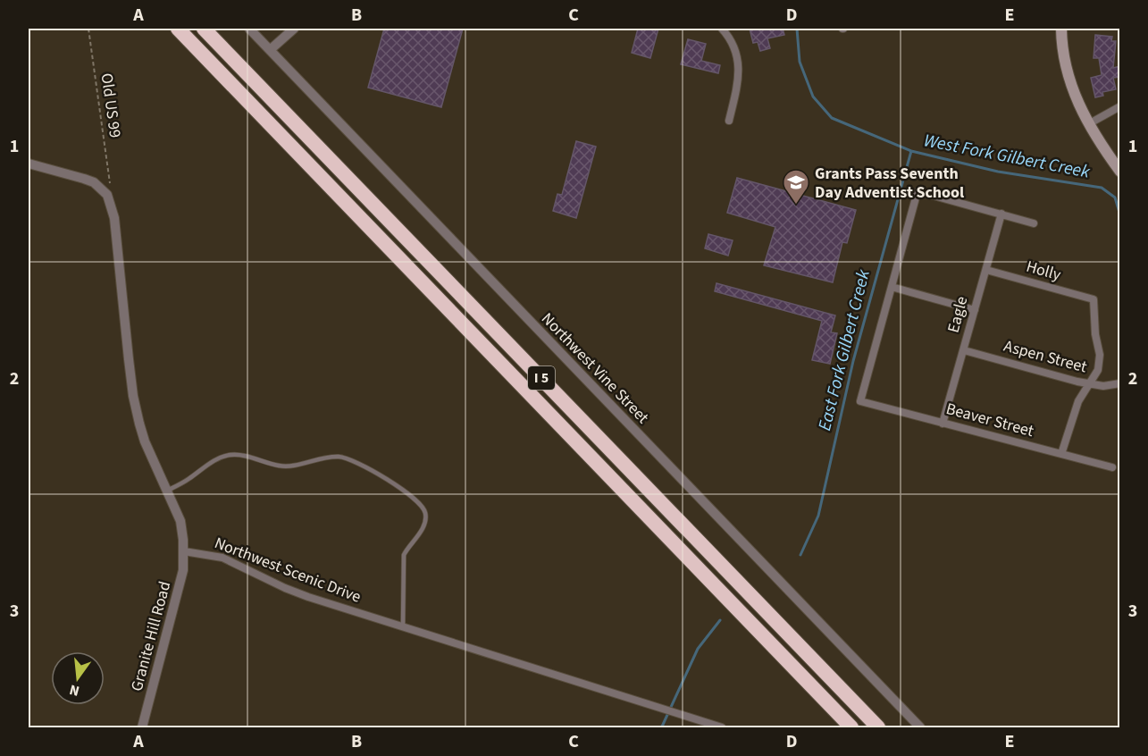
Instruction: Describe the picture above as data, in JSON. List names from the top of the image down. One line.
{"streets":{"highway":["I 5"],"street":["Holly","Eagle","Aspen Street","Northwest Vine Street","Beaver Street","Northwest Scenic Drive","Granite Hill Road"],"path":["Old US 99"]},"crossings":[["Holly","Eagle"],["Holly","Aspen Street"],["Eagle","Aspen Street"],["Eagle","Beaver Street"],["Northwest Scenic Drive","Granite Hill Road"]],"water":["West Fork Gilbert Creek","East Fork Gilbert Creek"],"places":{"school or university":["Grants Pass Seventh Day Adventist School"]},"north":"bottom","grid":{"columns":["A","B","C","D","E"],"rows":["1","2","3"]}}
